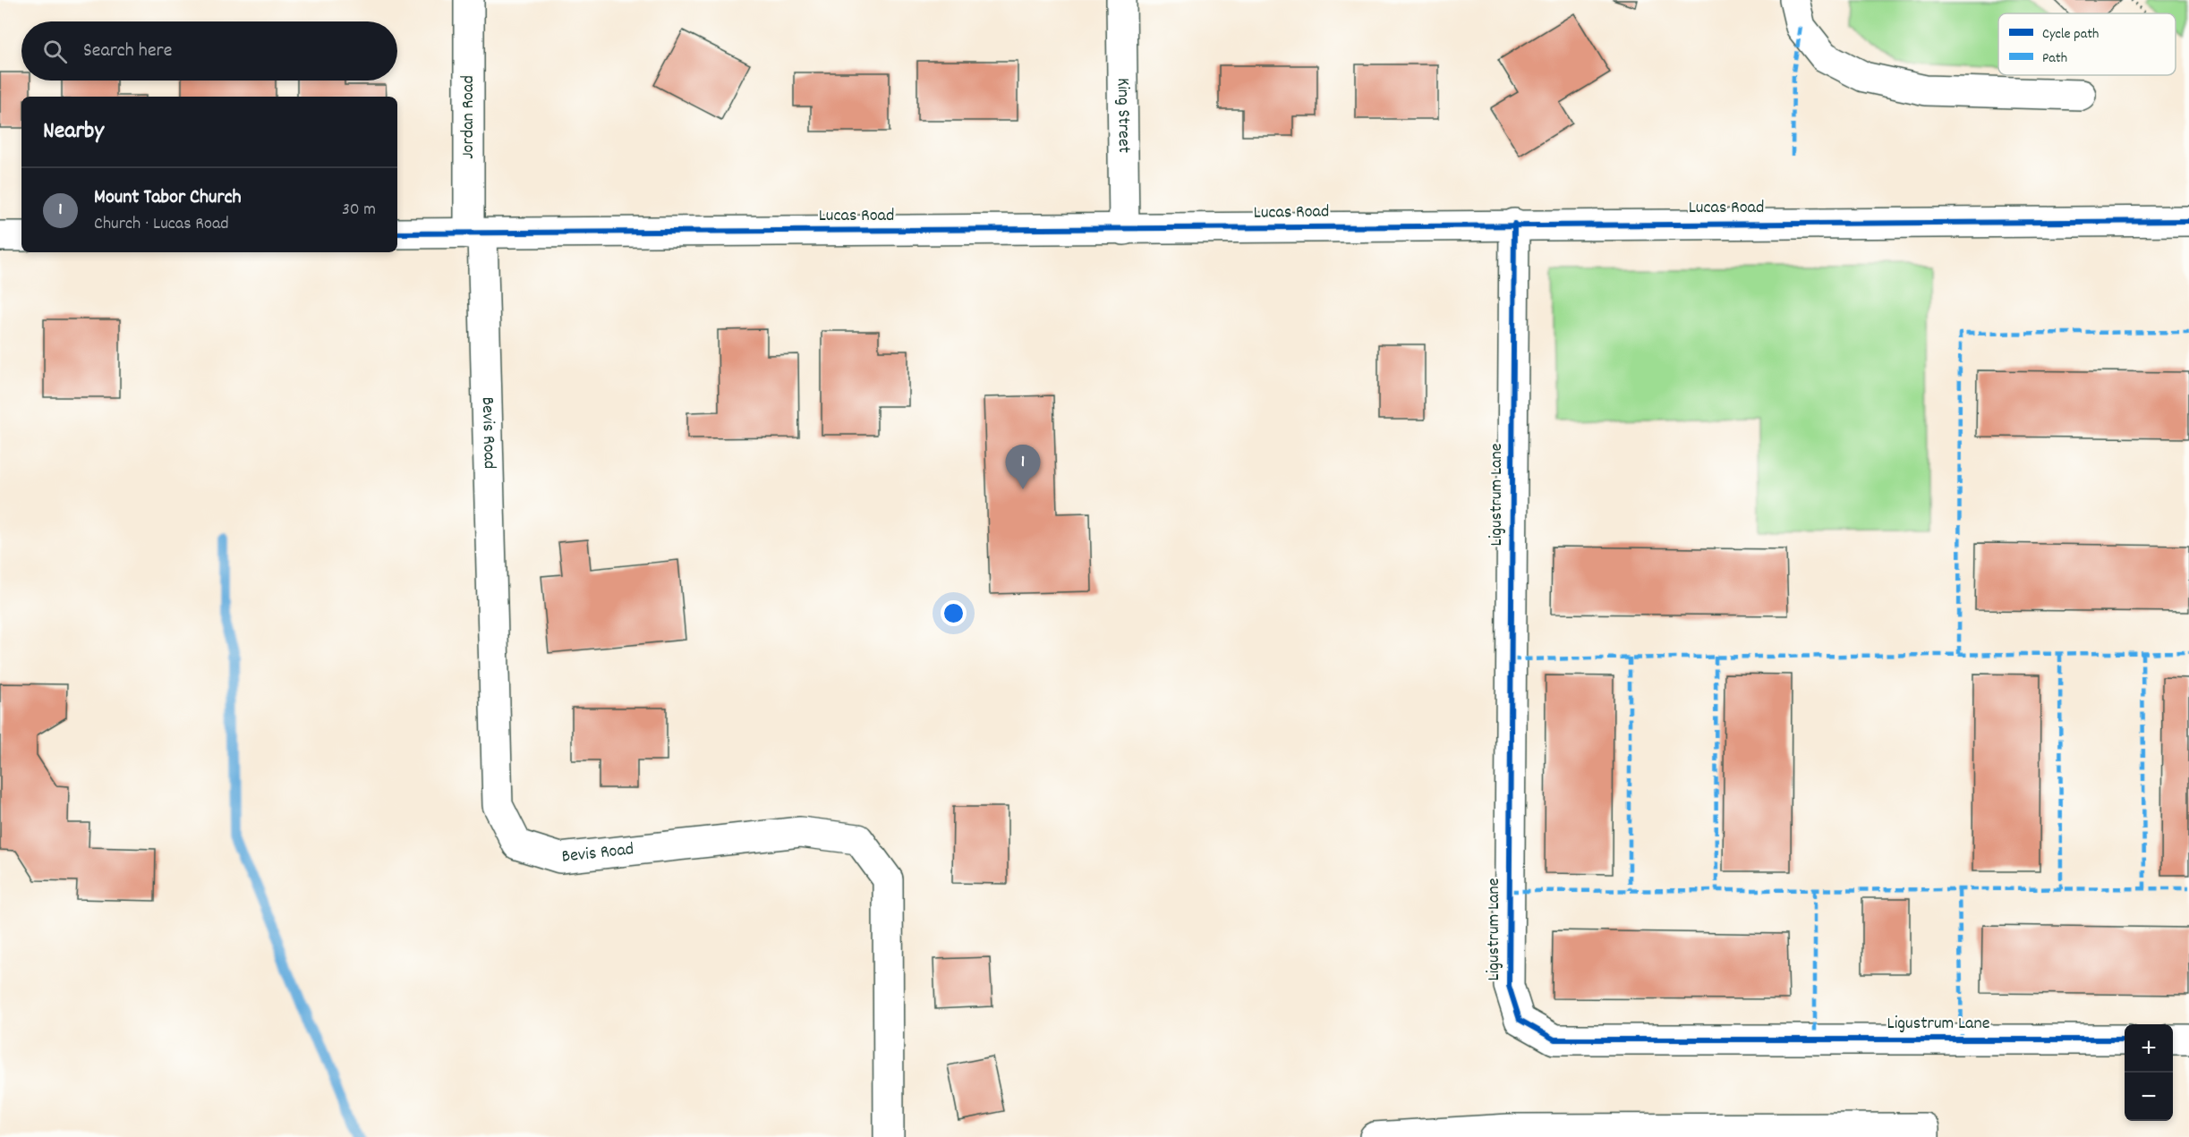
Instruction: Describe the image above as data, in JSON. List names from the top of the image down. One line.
{"streets":{"street":["King Street","Jordan Road","Lucas Road","Bevis Road","Ligustrum Lane"]},"crossings":[["King Street","Lucas Road"],["Jordan Road","Lucas Road"],["Jordan Road","Bevis Road"],["Lucas Road","Bevis Road"],["Lucas Road","Ligustrum Lane"]],"legend":["Cycle path","Path"],"page":{"search":"Search here","heading":"Nearby","list":[{"mark":"1","name":"Mount Tabor Church","note":"Church · Lucas Road","value":"30 m"}],"pins":"1","map_buttons":["+","−"]}}
